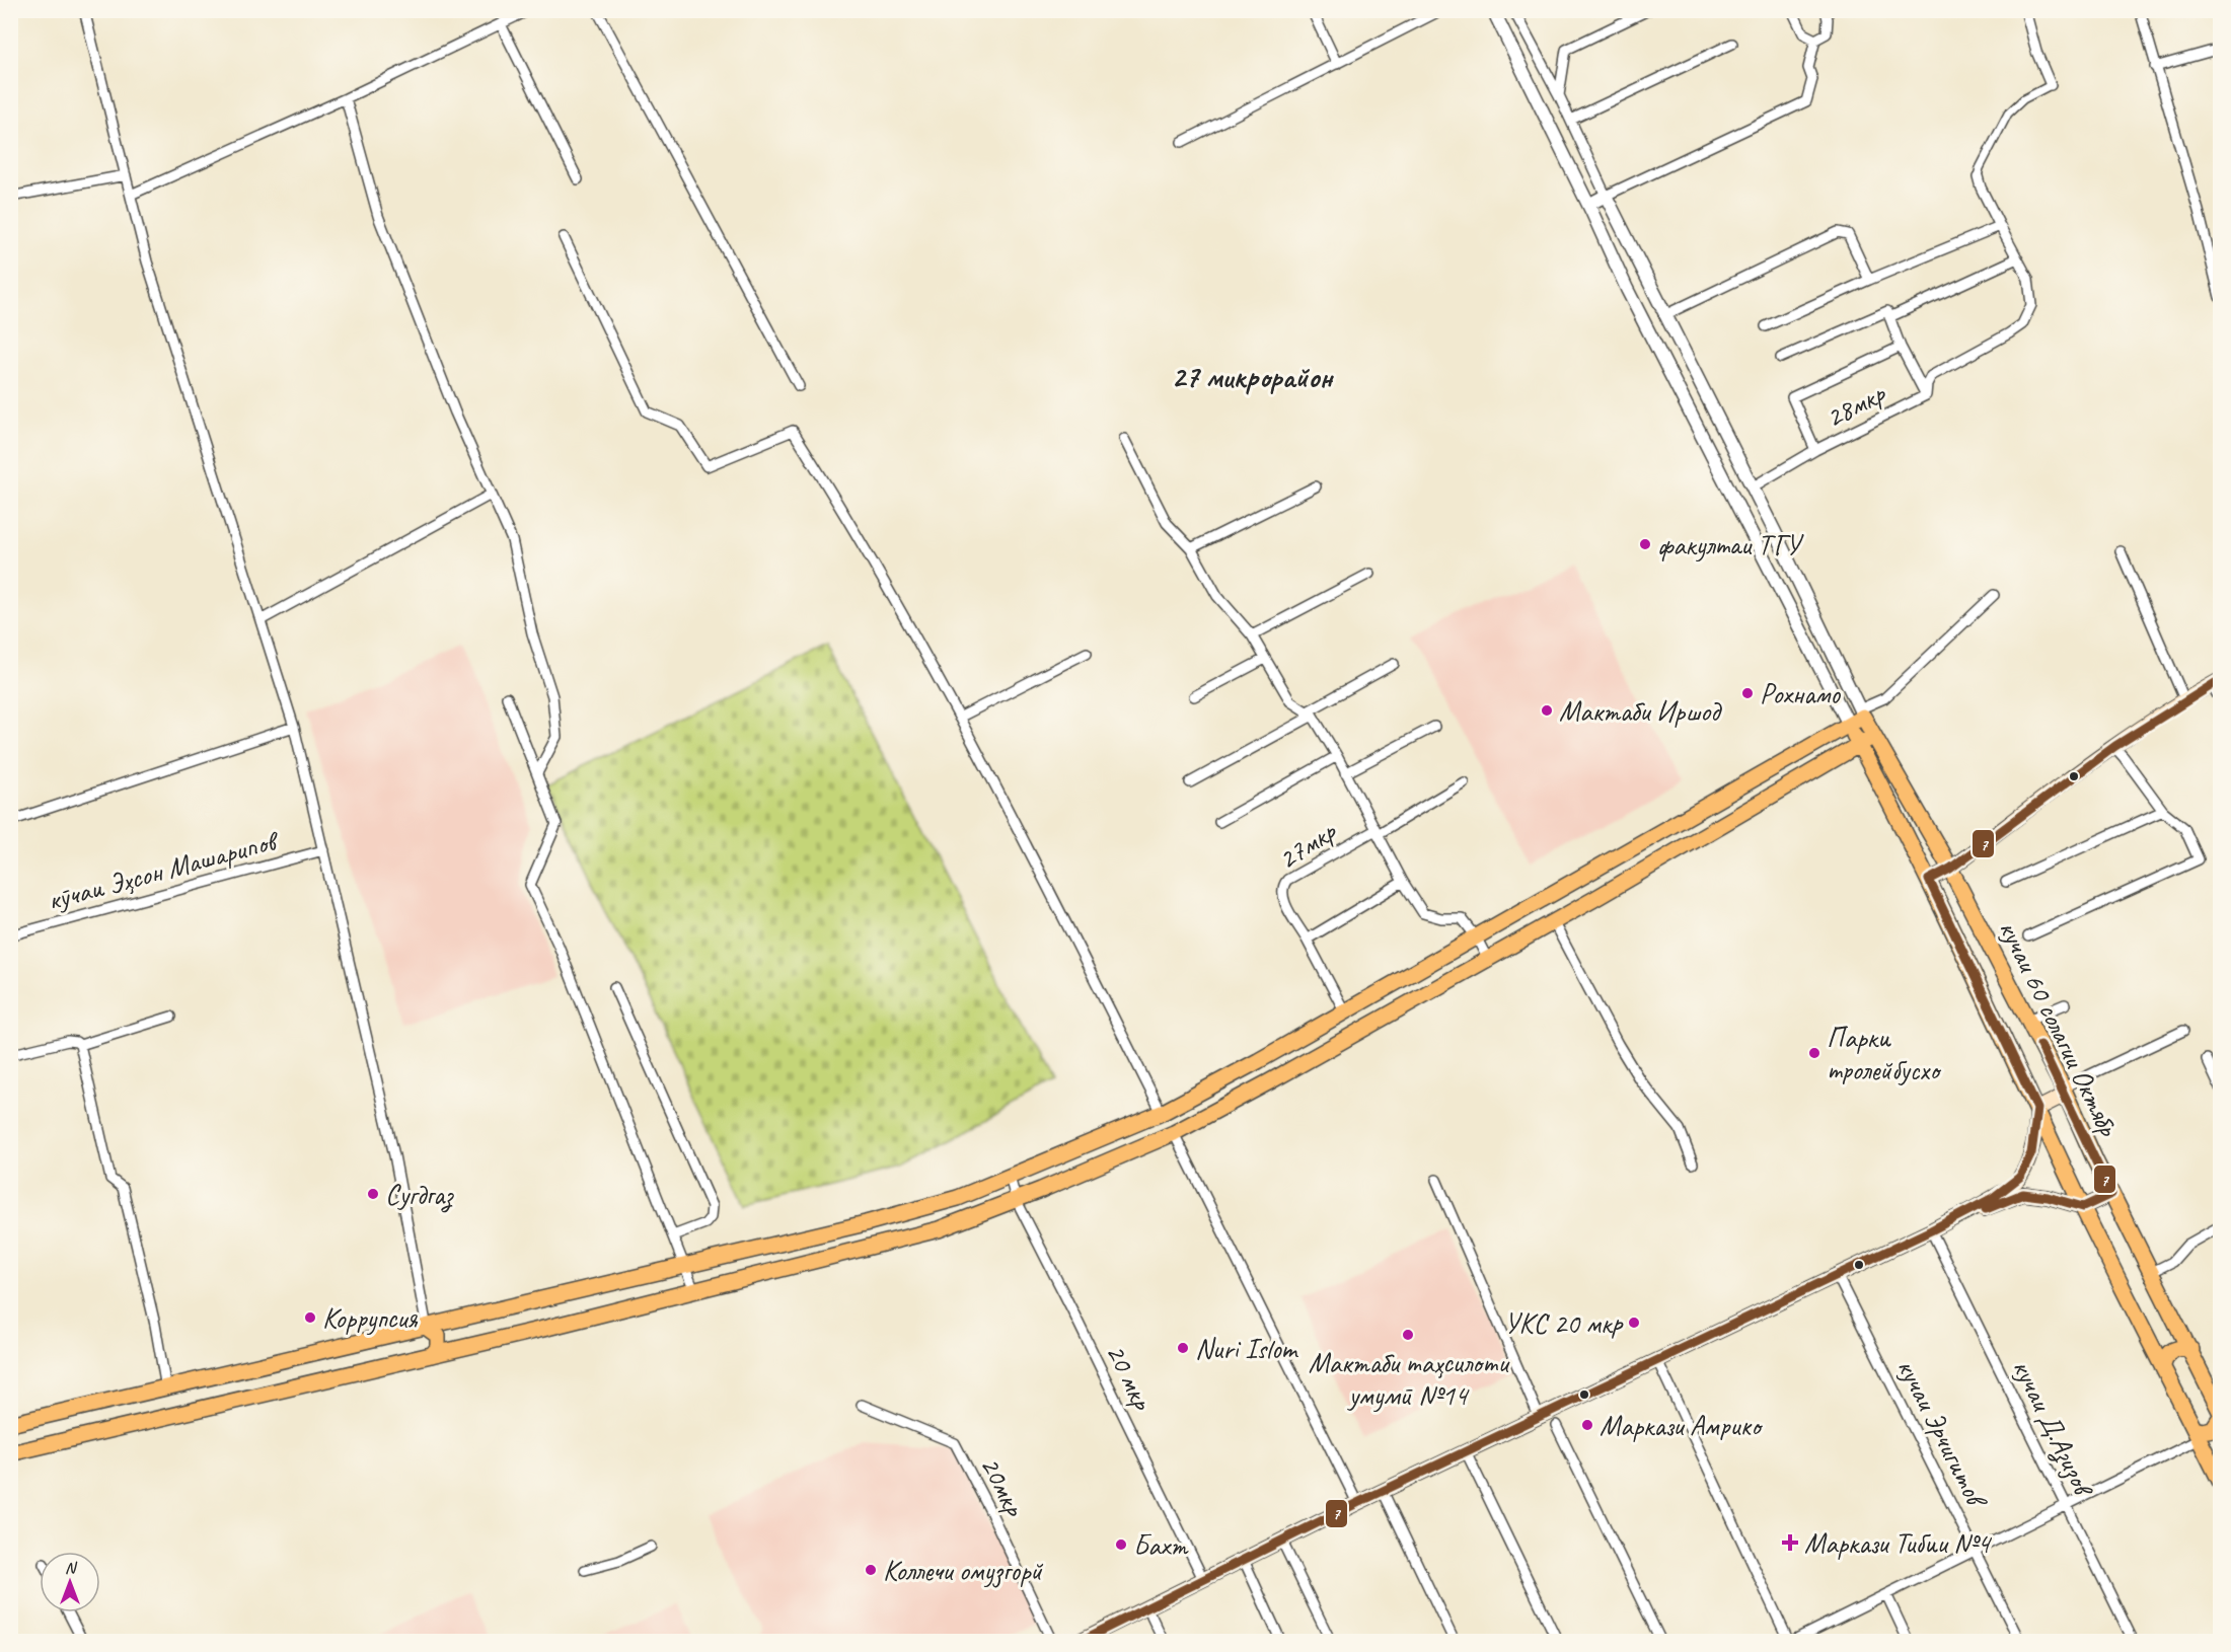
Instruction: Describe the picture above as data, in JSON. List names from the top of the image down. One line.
{"streets":{"highway":["кучаи 60 солагии Октябр"],"street":["28мкр","27мкр","кӯчаи Эҳсон Машарипов","20 мкр","кучаи Д.Азизов","кучаи Эрчигитов","20мкр"]},"districts":["27 микрорайон"],"places":{"other":["факултаи ТГУ","Рохнамо","Мактаби Иршод","Парки тролейбусхо","Сугдгаз","Коррупсия","УКС 20 мкр","Мактаби таҳсилоти умумӣ №14","Nuri Islom","Маркази Амрико","Бахт","Коллечи омузгорй"],"health":["Маркази Тибии №4"]},"lines":["transit line 7"],"north":"top"}
